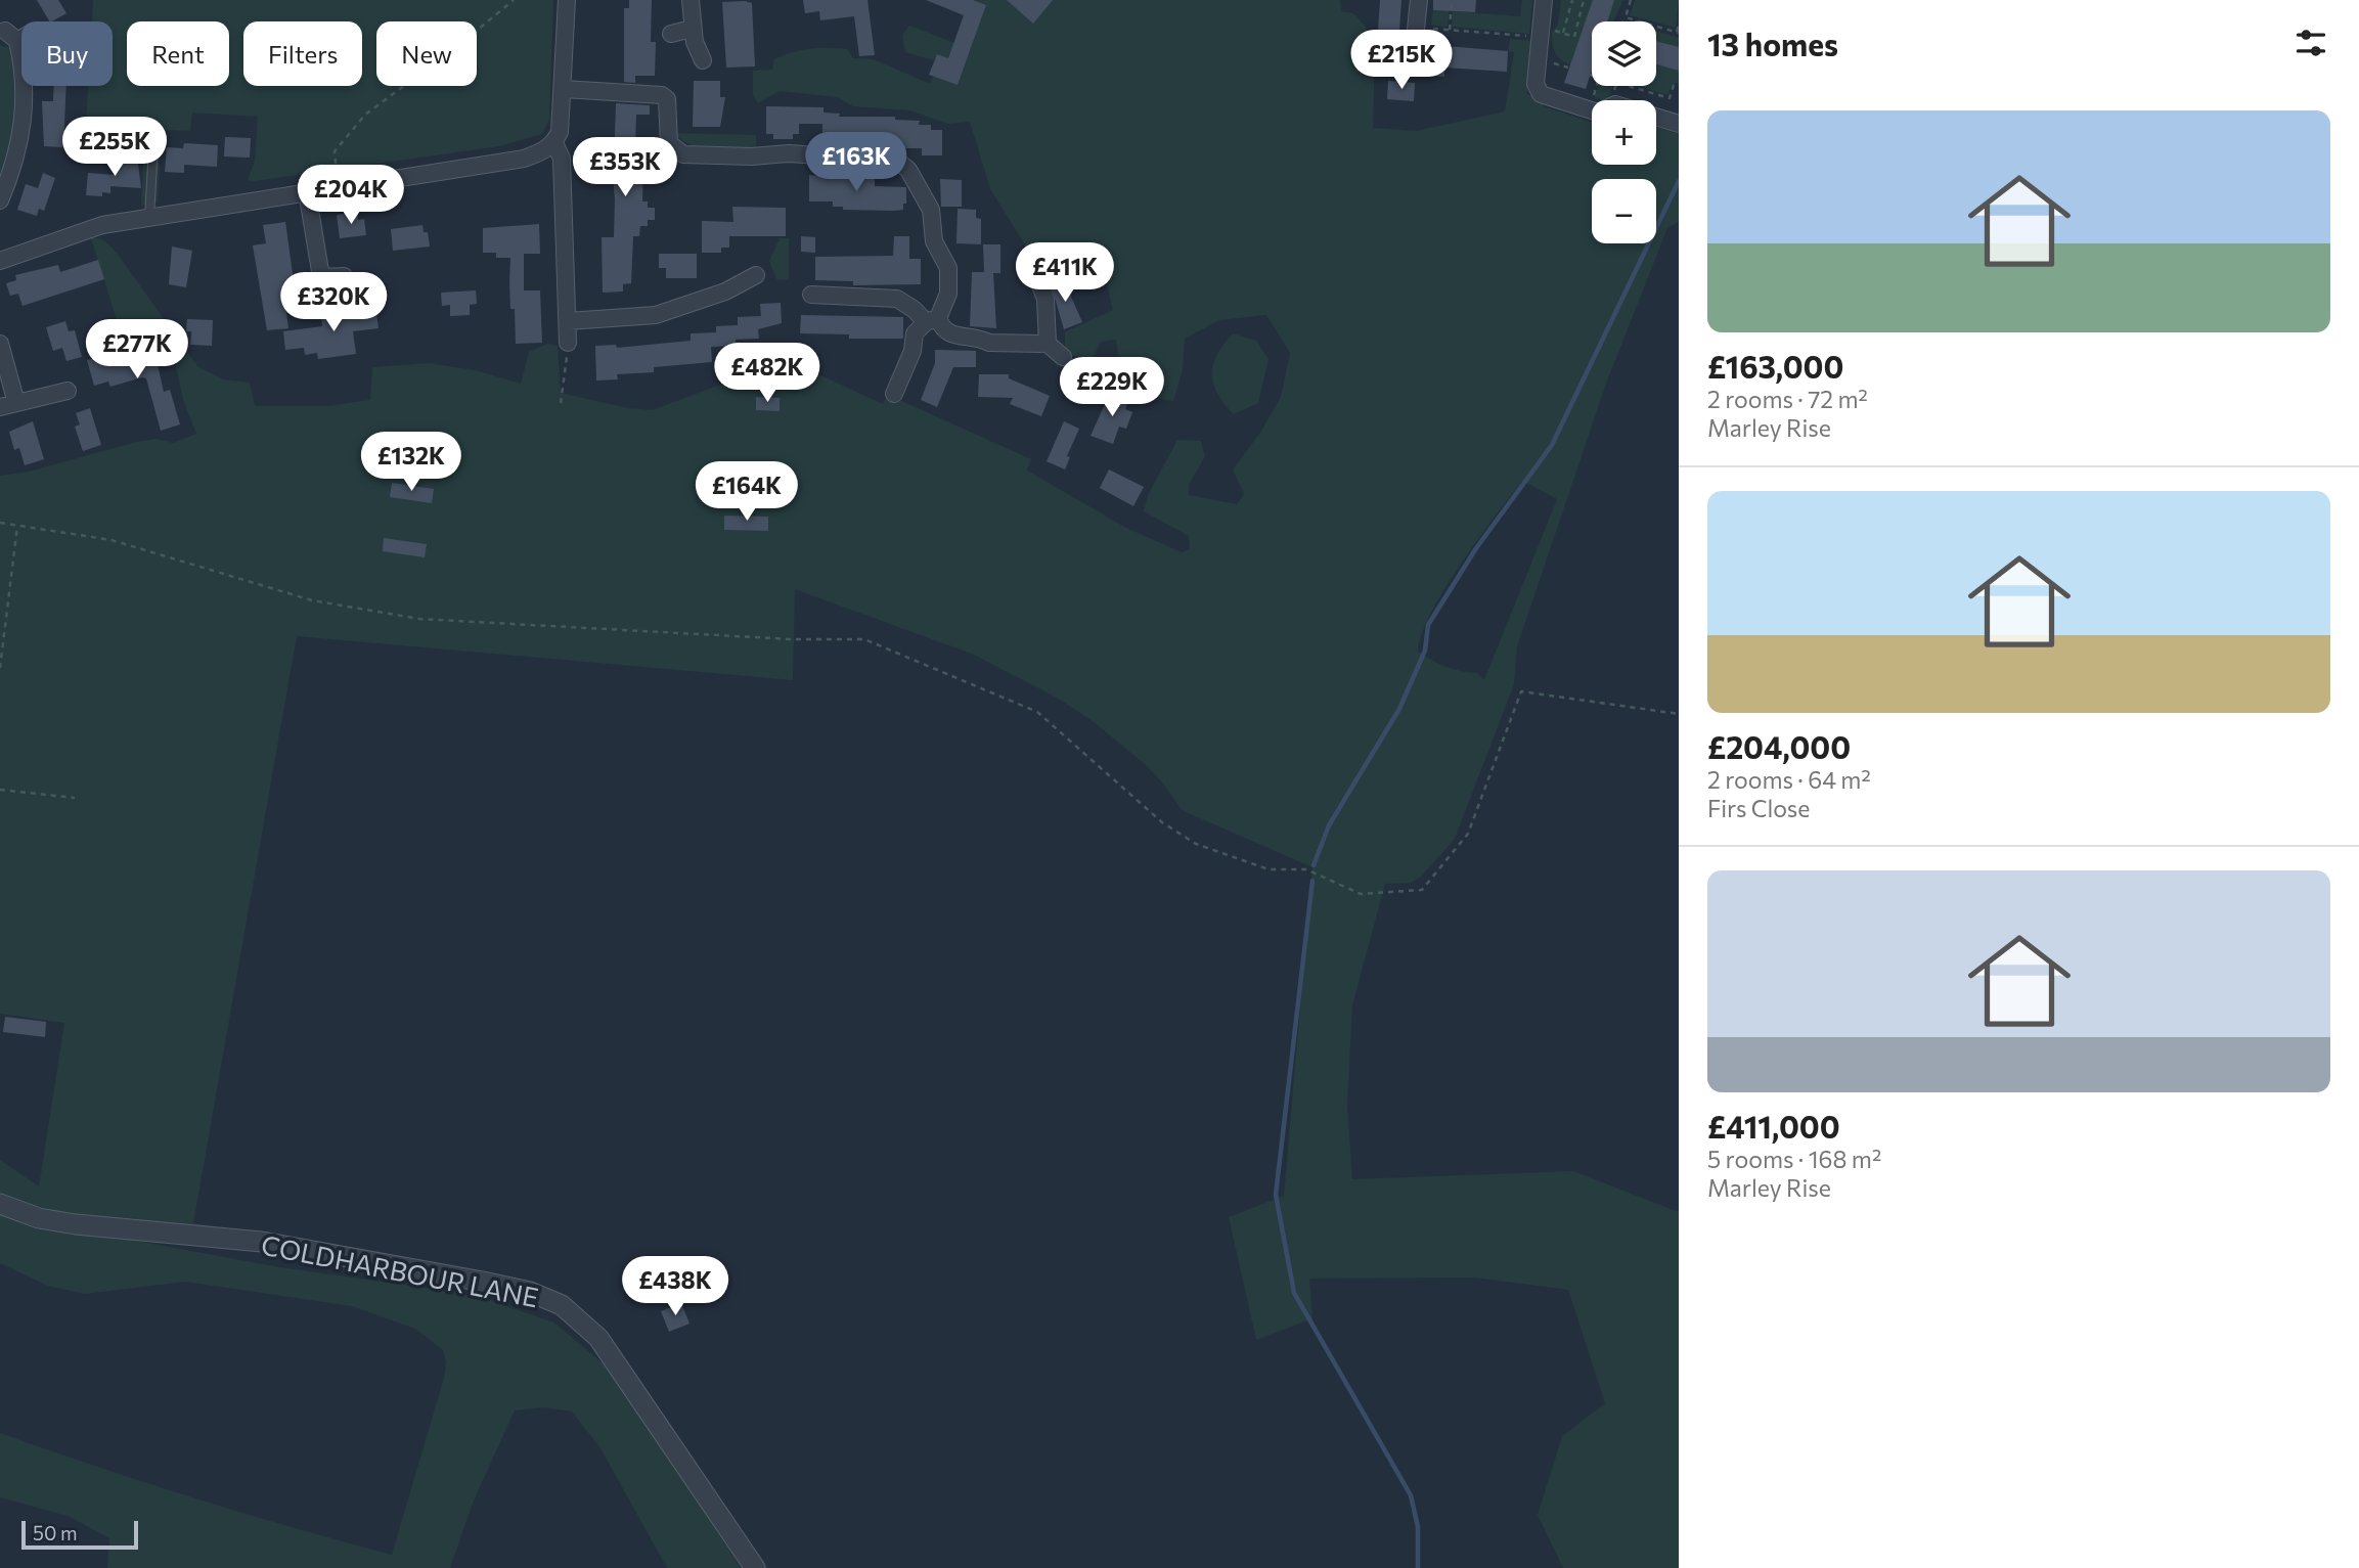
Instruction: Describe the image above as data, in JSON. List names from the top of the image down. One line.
{"streets":{"street":["COLDHARBOUR LANE"]},"scale_bar":"50 m","page":{"heading":"13 homes","map_buttons":["+","−"],"chip":["Buy","Rent","Filters","New"],"price":["£215K","£255K","£163K","£353K","£204K","£411K","£320K","£277K","£482K","£229K","£132K","£164K","£438K"],"list":[{"name":"£163,000","note":"2 rooms · 72 m² · Marley Rise"},{"name":"£204,000","note":"2 rooms · 64 m² · Firs Close"},{"name":"£411,000","note":"5 rooms · 168 m² · Marley Rise"}],"scale":"50 m"}}
